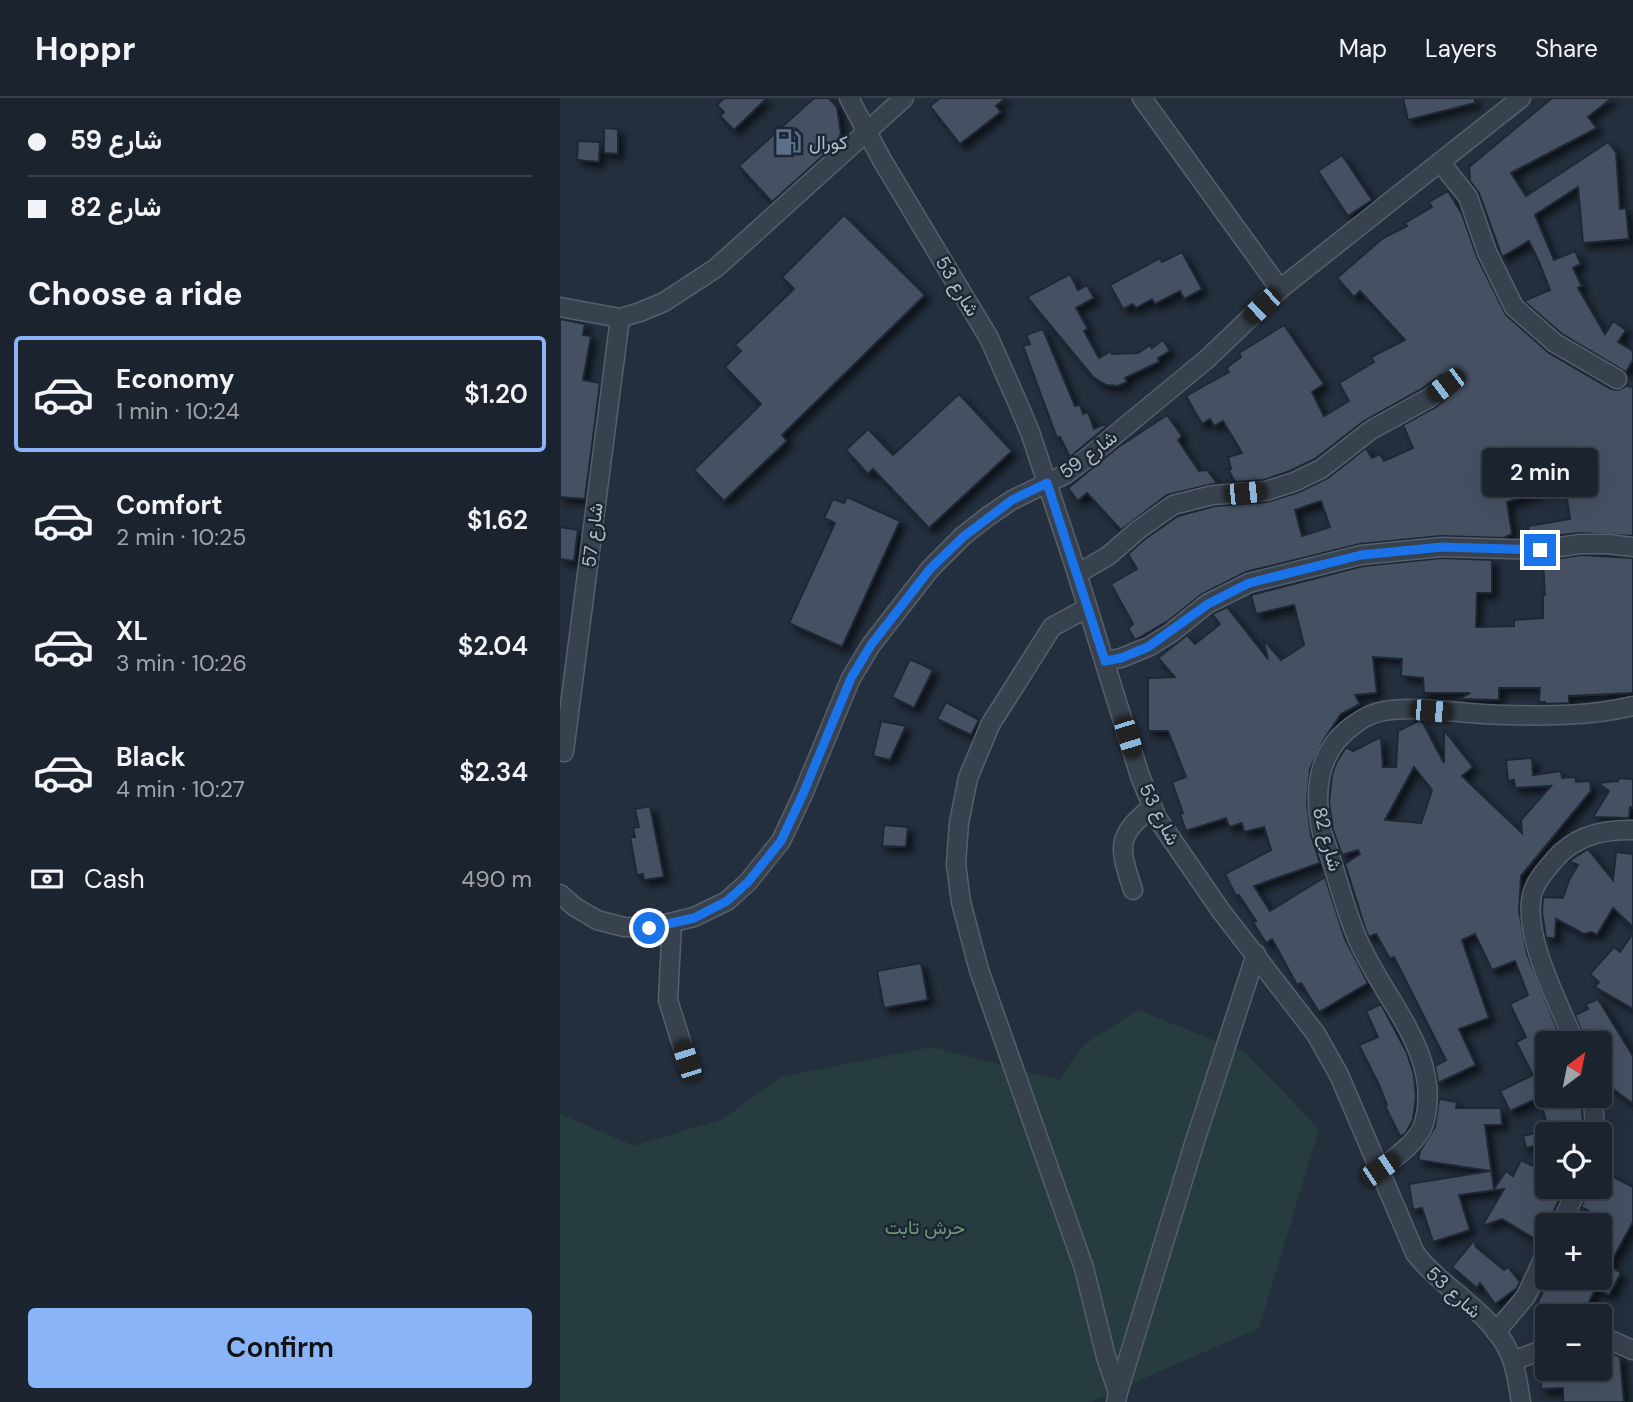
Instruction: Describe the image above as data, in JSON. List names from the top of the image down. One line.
{"streets":{"street":["شارع 53","شارع 59","شارع 57","شارع 82"]},"crossings":[["شارع 53","شارع 59"],["شارع 53","شارع 82"]],"parks":["حرش تابت"],"places":{"fuel station":["كورال"]},"north":"top right","page":{"header":"Hoppr","nav":["Map","Layers","Share"],"banner":["شارع 59","شارع 82"],"heading":"Choose a ride","list":[{"name":"Economy","note":"1 min · 10:24","value":"$1.20"},{"name":"Comfort","note":"2 min · 10:25","value":"$1.62"},{"name":"XL","note":"3 min · 10:26","value":"$2.04"},{"name":"Black","note":"4 min · 10:27","value":"$2.34"}],"bubble":"2 min","pay":["Cash","490 m"],"map_buttons":["+","−"],"buttons":"Confirm"}}
